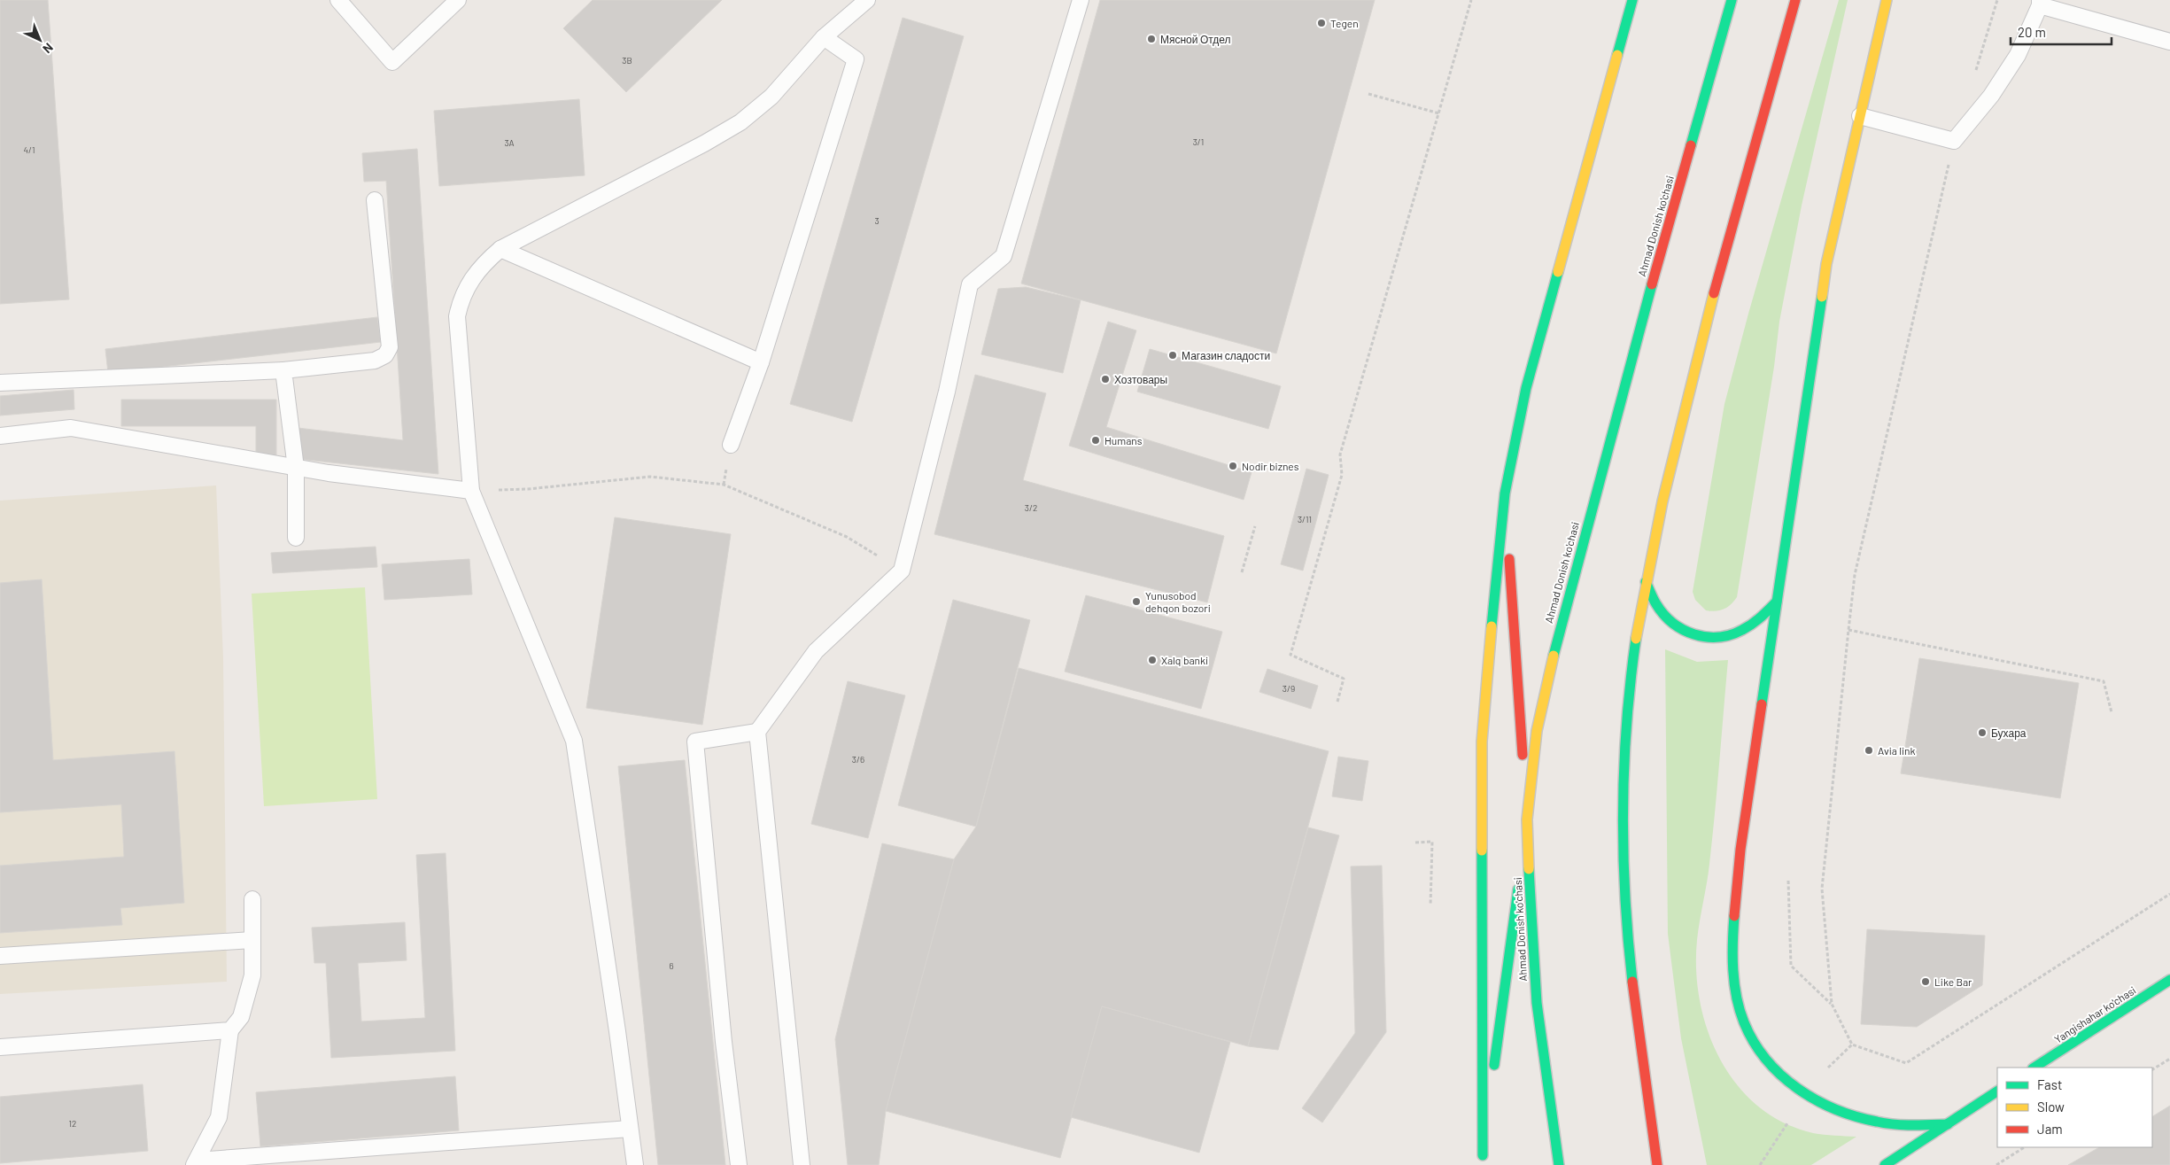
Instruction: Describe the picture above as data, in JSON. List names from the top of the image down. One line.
{"streets":{"main road":["Ahmad Donish ko'chasi","Yangishahar ko'chasi"]},"places":["Tegen","Мясной Отдел","Магазин сладости","Хозтовары","Humans","Nodir biznes","Yunusobod dehqon bozori","Xalq banki","Бухара","Avia link","Like Bar"],"house_numbers":["3B","3/1","3A","4/1","3","3/2","3/11","3/9","3/6","6","12"],"legend":["Fast","Slow","Jam"],"scale_bar":"20 m","north":"bottom right"}
